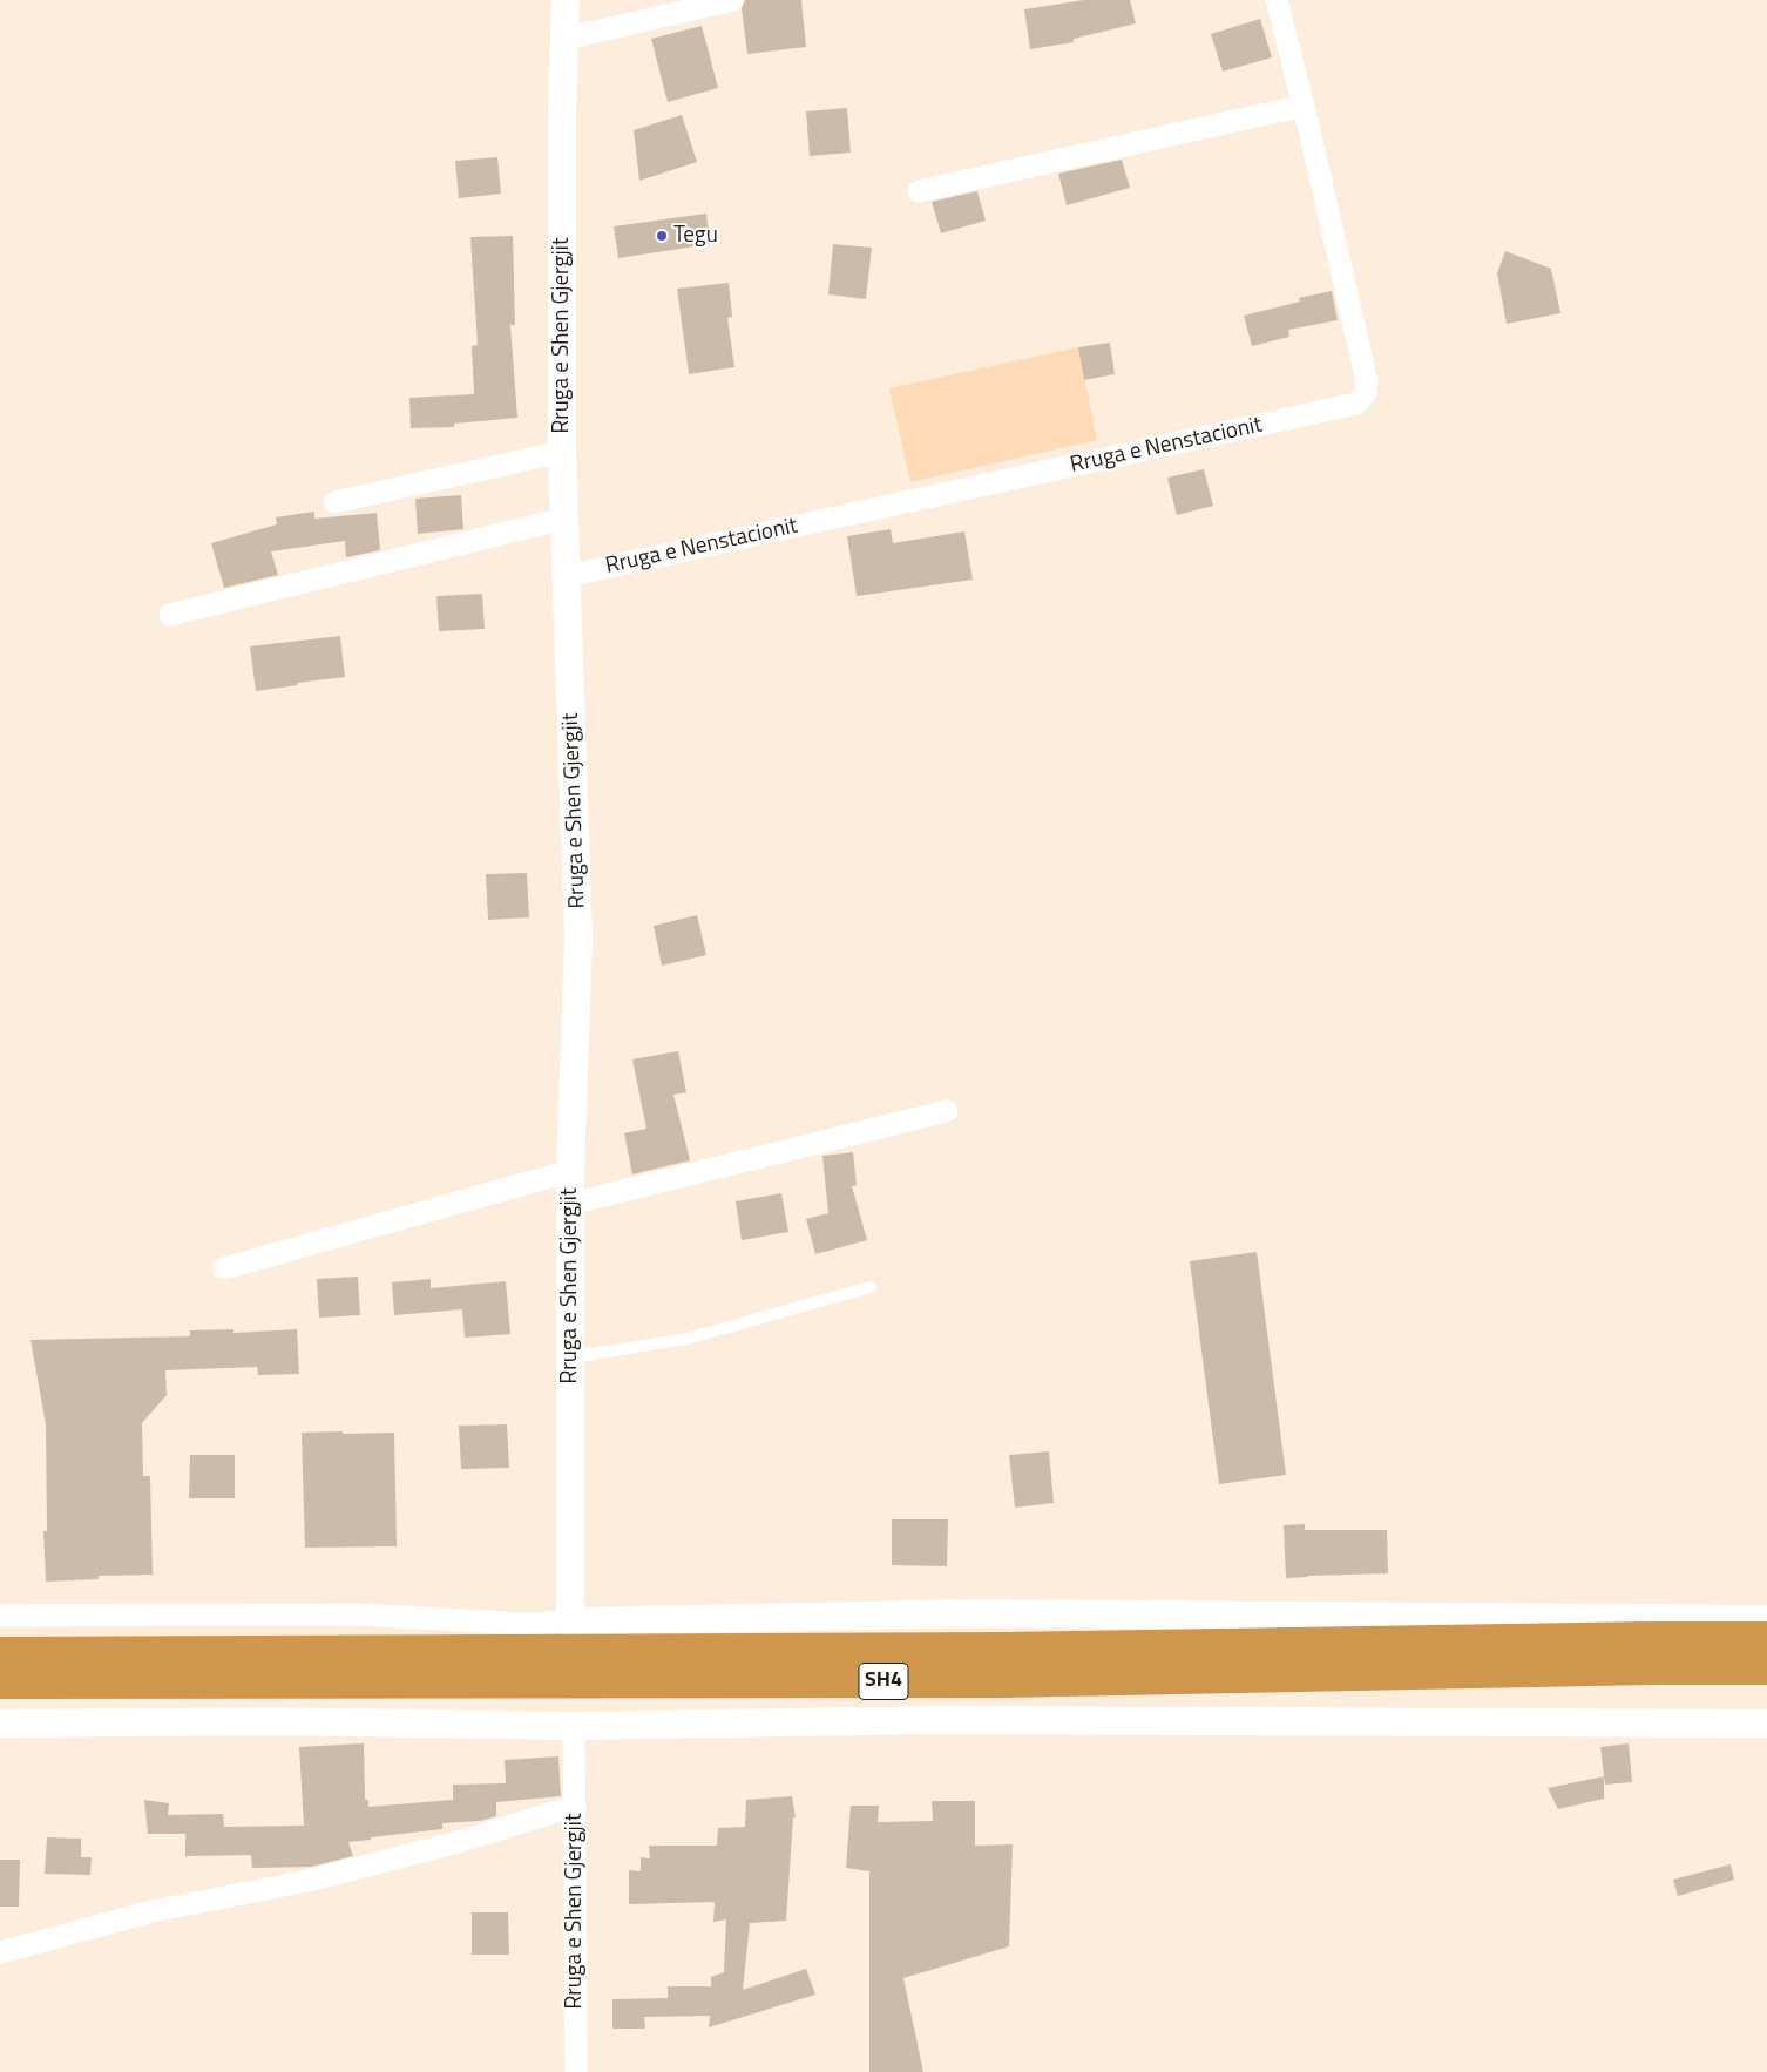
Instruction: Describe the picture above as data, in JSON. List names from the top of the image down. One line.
{"streets":{"highway":["SH4"],"street":["Rruga e Shen Gjergjit","Rruga e Nenstacionit"]},"crossings":[["Rruga e Shen Gjergjit","Rruga e Nenstacionit"]],"places":["Tegu"]}
